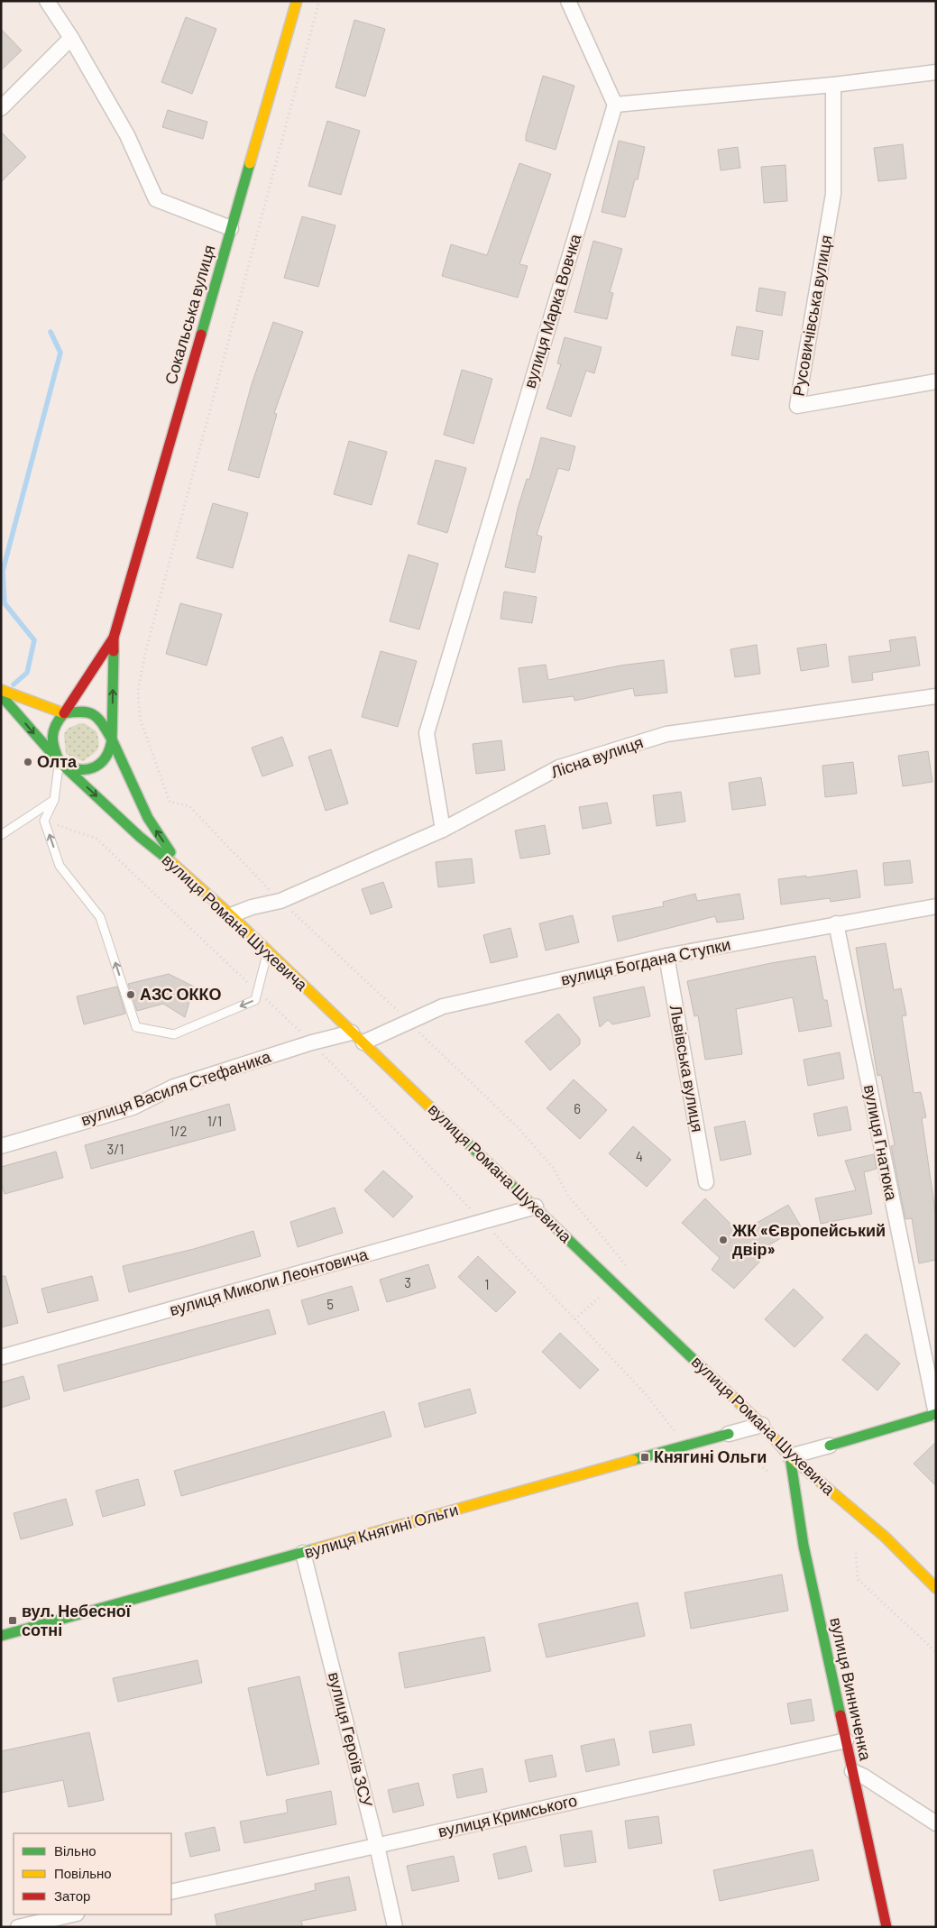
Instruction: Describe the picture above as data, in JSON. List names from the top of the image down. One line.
{"streets":{"main road":["Сокальська вулиця","вулиця Романа Шухевича","вулиця Княгині Ольги","вулиця Винниченка"],"street":["вулиця Марка Вовчка","Русовичівська вулиця","Лісна вулиця","вулиця Богдана Ступки","Львівська вулиця","вулиця Василя Стефаника","вулиця Гнатюка","вулиця Миколи Леонтовича","вулиця Героїв ЗСУ","вулиця Кримського"]},"crossings":[["вулиця Марка Вовчка","Лісна вулиця"],["Лісна вулиця","вулиця Романа Шухевича"],["вулиця Романа Шухевича","вулиця Богдана Ступки"],["вулиця Романа Шухевича","вулиця Василя Стефаника"],["вулиця Романа Шухевича","вулиця Миколи Леонтовича"],["вулиця Романа Шухевича","вулиця Княгині Ольги"],["вулиця Романа Шухевича","вулиця Винниченка"],["вулиця Богдана Ступки","Львівська вулиця"],["вулиця Богдана Ступки","вулиця Гнатюка"],["вулиця Княгині Ольги","вулиця Героїв ЗСУ"],["вулиця Винниченка","вулиця Кримського"],["вулиця Героїв ЗСУ","вулиця Кримського"]],"places":{"other":["Олта","АЗС ОККО","ЖК «Європейський двір»"],"transit":["Княгині Ольги","вул. Небесної сотні"]},"house_numbers":["6","1/1","1/2","3/1","4","3","1","5"],"legend":["Вільно","Повільно","Затор"]}
